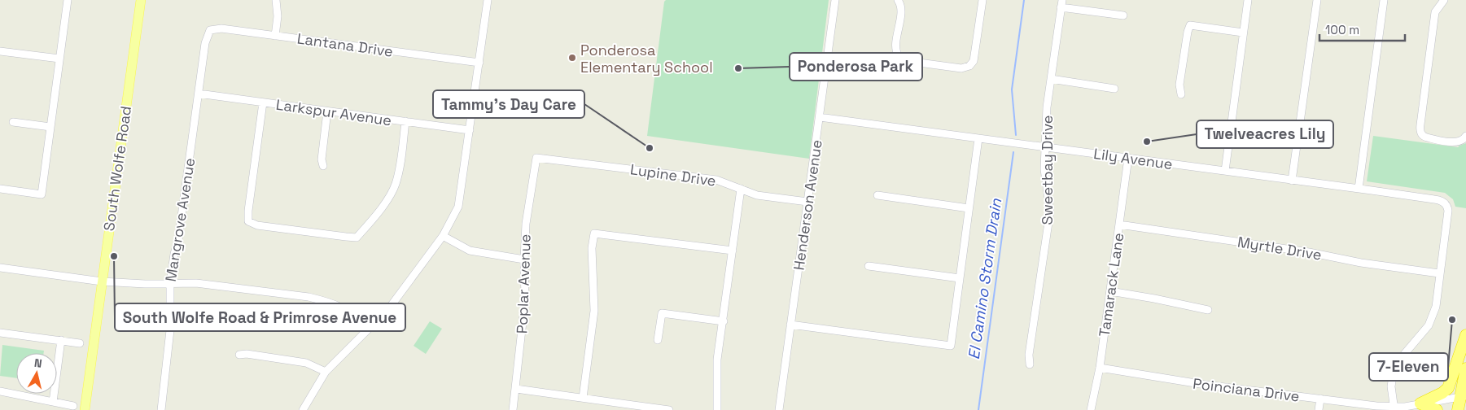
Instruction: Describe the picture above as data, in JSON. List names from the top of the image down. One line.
{"streets":{"main road":["South Wolfe Road"],"street":["Lantana Drive","Larkspur Avenue","Lily Avenue","Sweetbay Drive","Lupine Drive","Henderson Avenue","Mangrove Avenue","Myrtle Drive","Poplar Avenue","Tamarack Lane","Poinciana Drive"]},"crossings":[["Lantana Drive","Mangrove Avenue"],["Larkspur Avenue","Mangrove Avenue"],["Lily Avenue","Sweetbay Drive"],["Lily Avenue","Henderson Avenue"],["Lily Avenue","Myrtle Drive"],["Lily Avenue","Tamarack Lane"],["Lupine Drive","Henderson Avenue"],["Lupine Drive","Poplar Avenue"],["Myrtle Drive","Tamarack Lane"],["Tamarack Lane","Poinciana Drive"]],"water":["El Camino Storm Drain"],"places":["Ponderosa Elementary School","Ponderosa Park","Twelveacres Lily","Tammy's Day Care","South Wolfe Road & Primrose Avenue","7-Eleven"],"scale_bar":"100 m","north":"top"}
